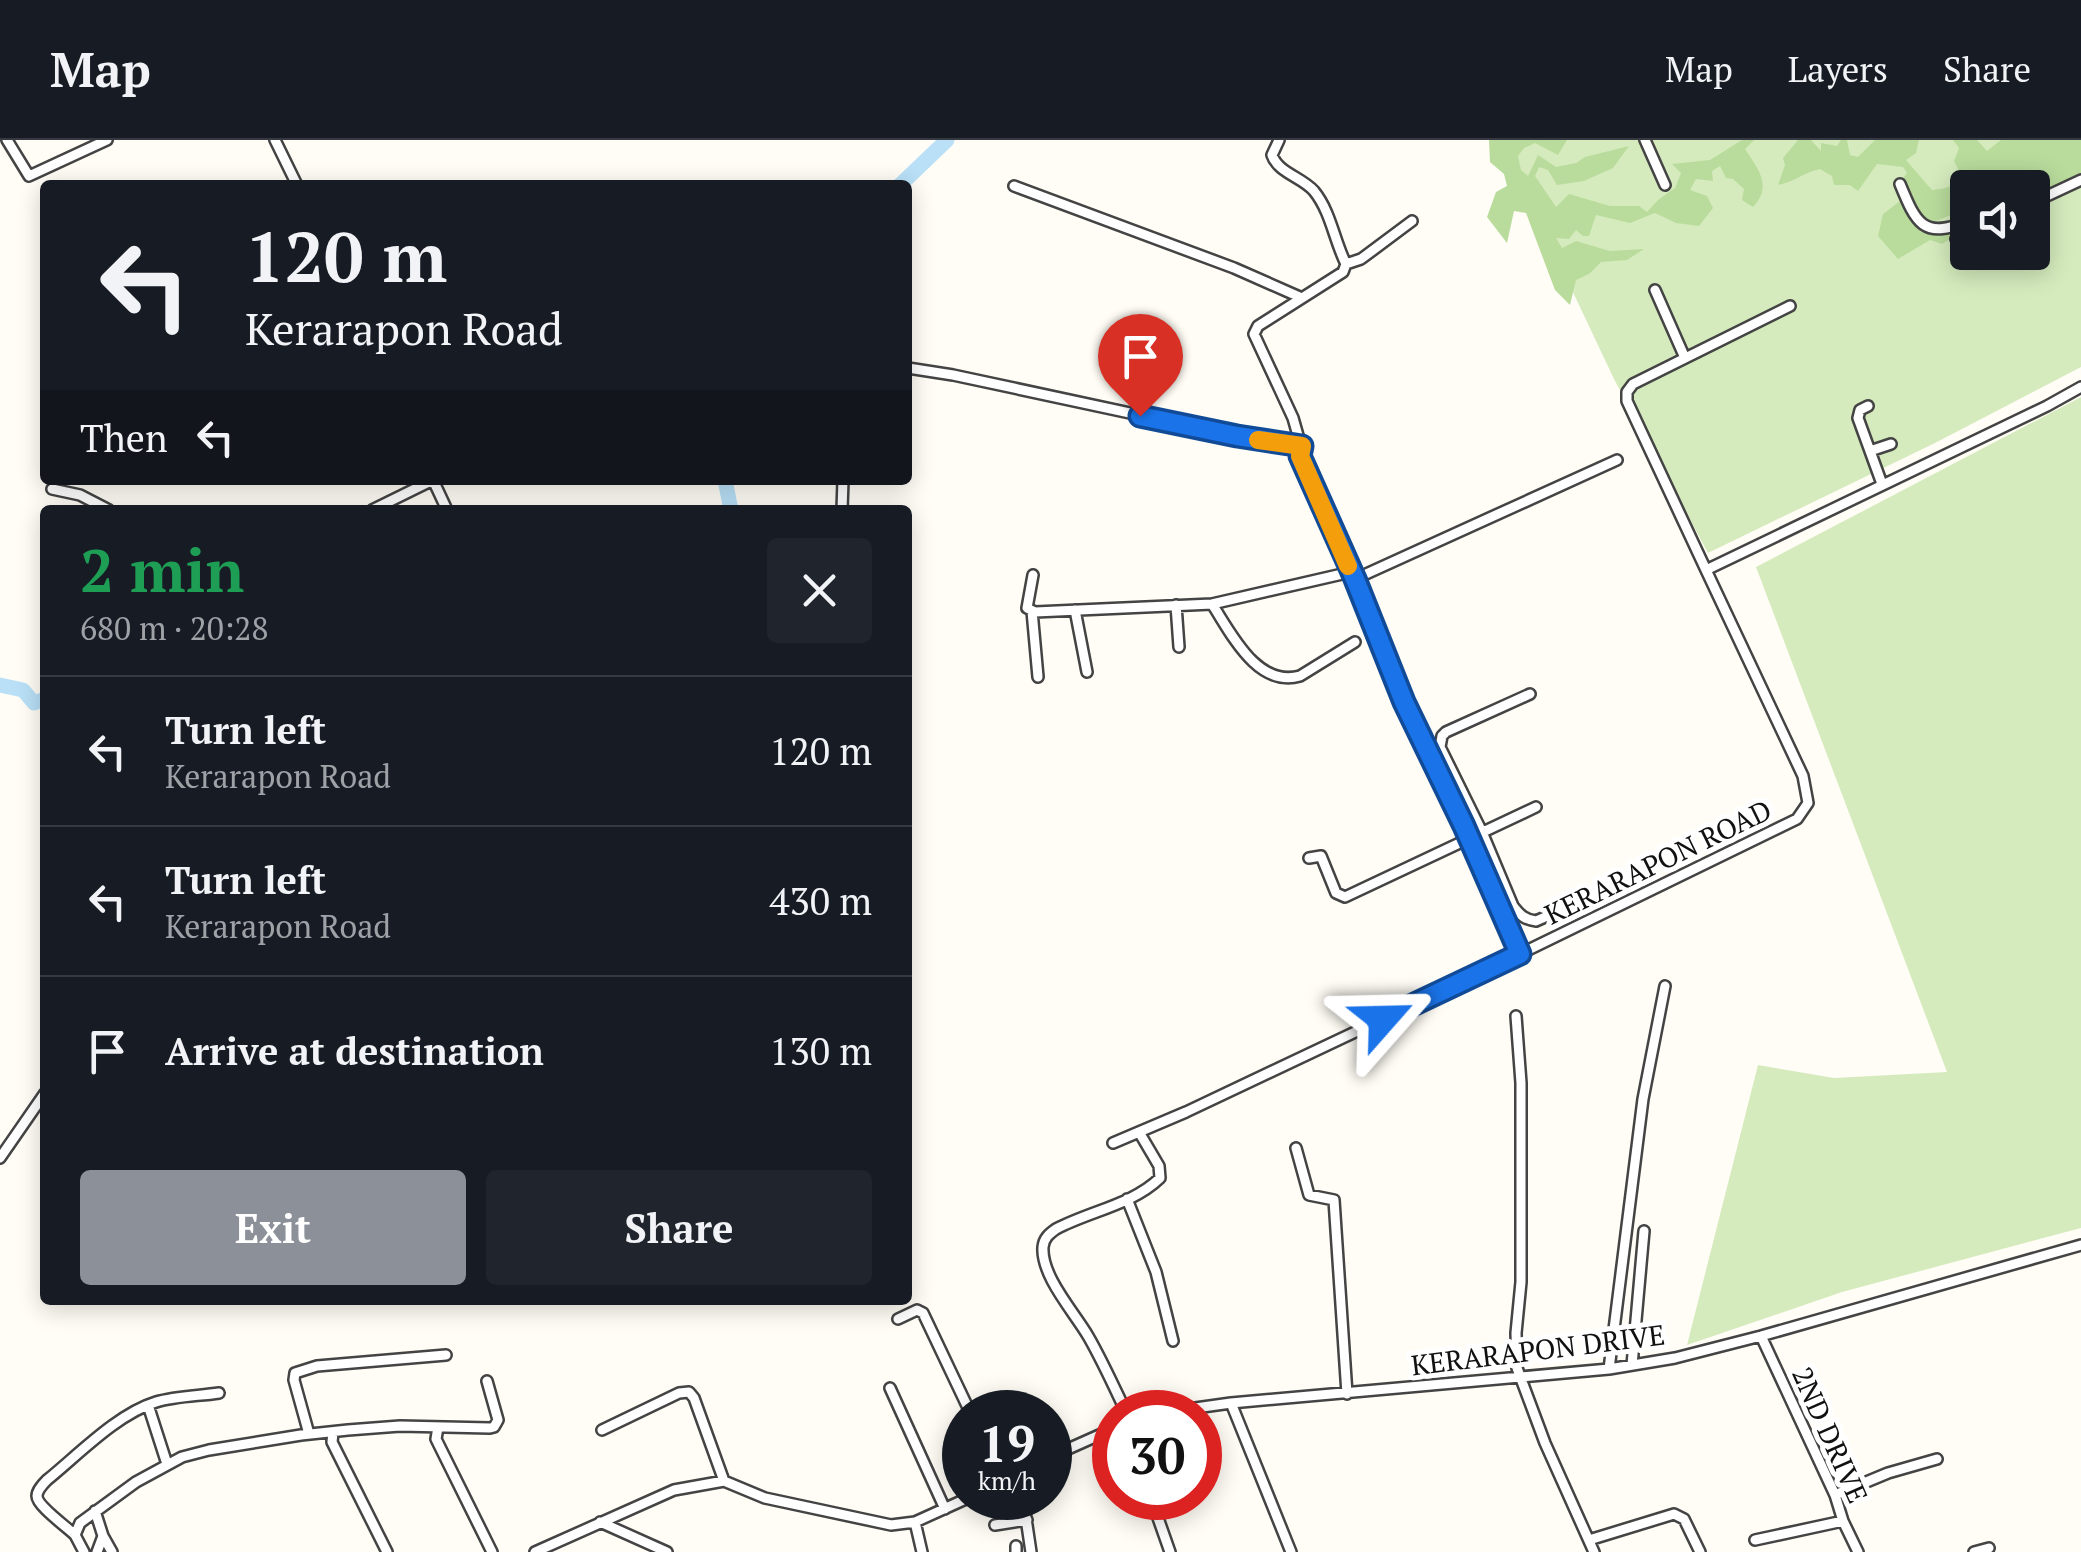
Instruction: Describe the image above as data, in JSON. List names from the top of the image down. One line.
{"streets":{"street":["KERARAPON ROAD","KERARAPON DRIVE","2ND DRIVE"]},"crossings":[["KERARAPON DRIVE","2ND DRIVE"]],"page":{"header":"Map","nav":["Map","Layers","Share"],"turn":["120 m","Kerarapon Road"],"then":"Then","heading":["2 min","680 m · 20:28"],"list":[{"name":"Turn left","note":"Kerarapon Road","value":"120 m"},{"name":"Turn left","note":"Kerarapon Road","value":"430 m"},{"name":"Arrive at destination","value":"130 m"}],"buttons":["Exit","Share"],"speed":"19 km/h","limit":"30"}}
